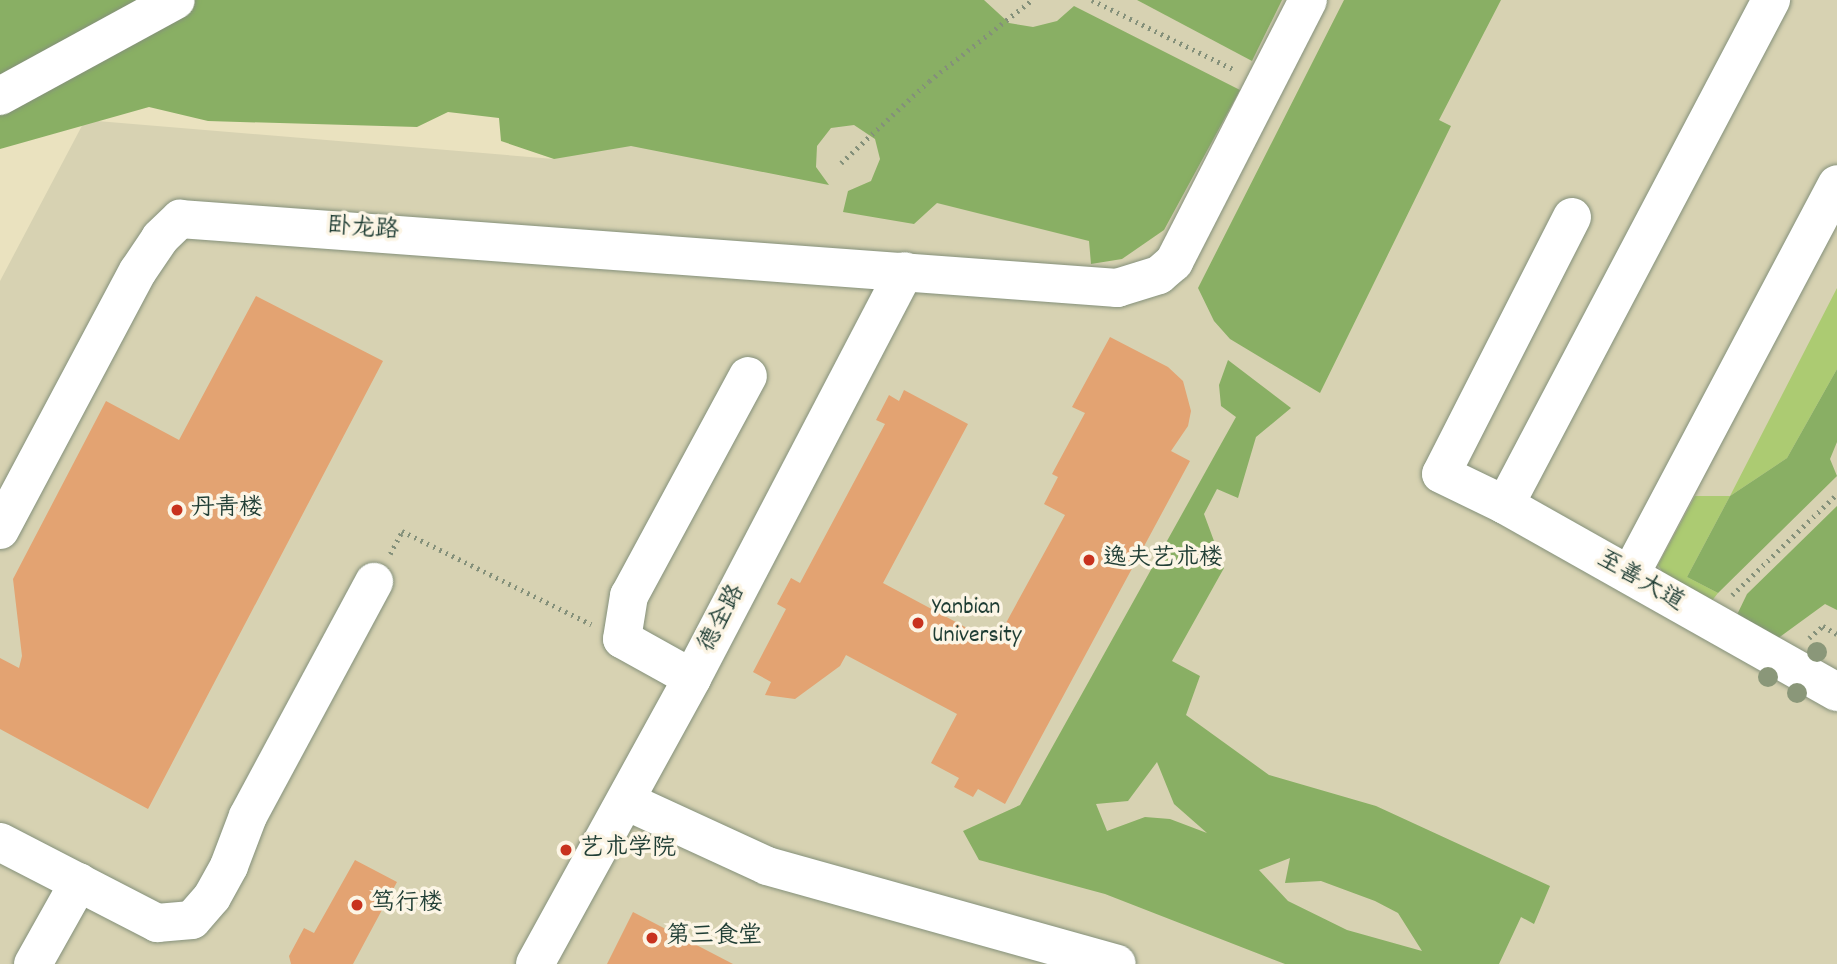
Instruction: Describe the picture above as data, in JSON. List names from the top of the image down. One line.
{"streets":{"lane":["卧龙路","至善大道","德全路"]},"crossings":[["卧龙路","德全路"]],"places":["丹青楼","逸夫艺术楼","Yanbian University","艺术学院","笃行楼","第三食堂"]}
